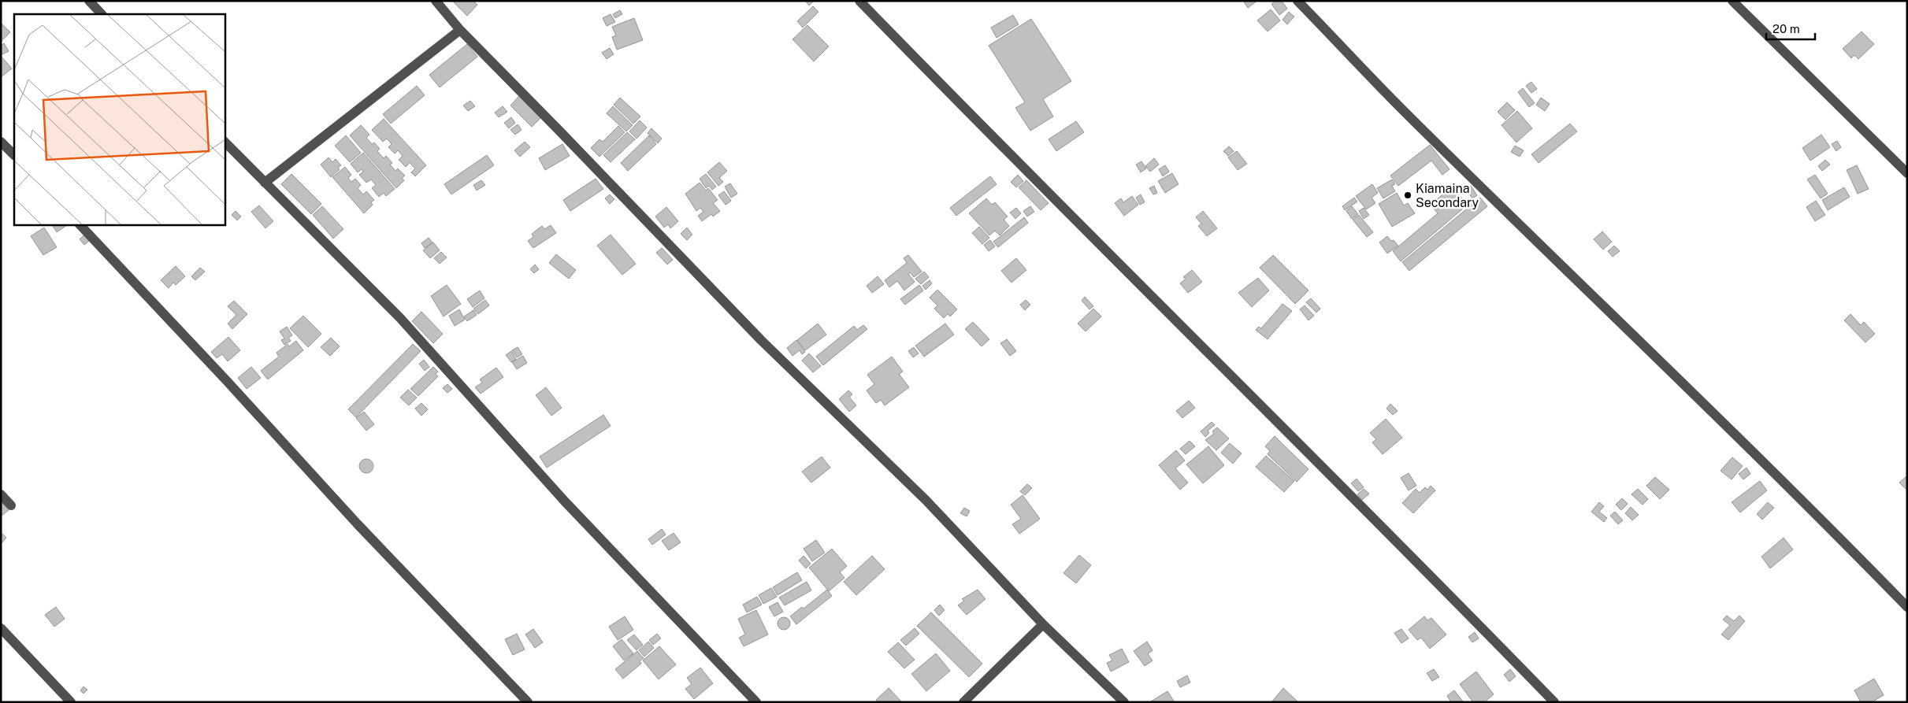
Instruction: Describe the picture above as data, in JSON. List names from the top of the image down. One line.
{"places":["Kiamaina Secondary"],"scale_bar":"20 m"}
